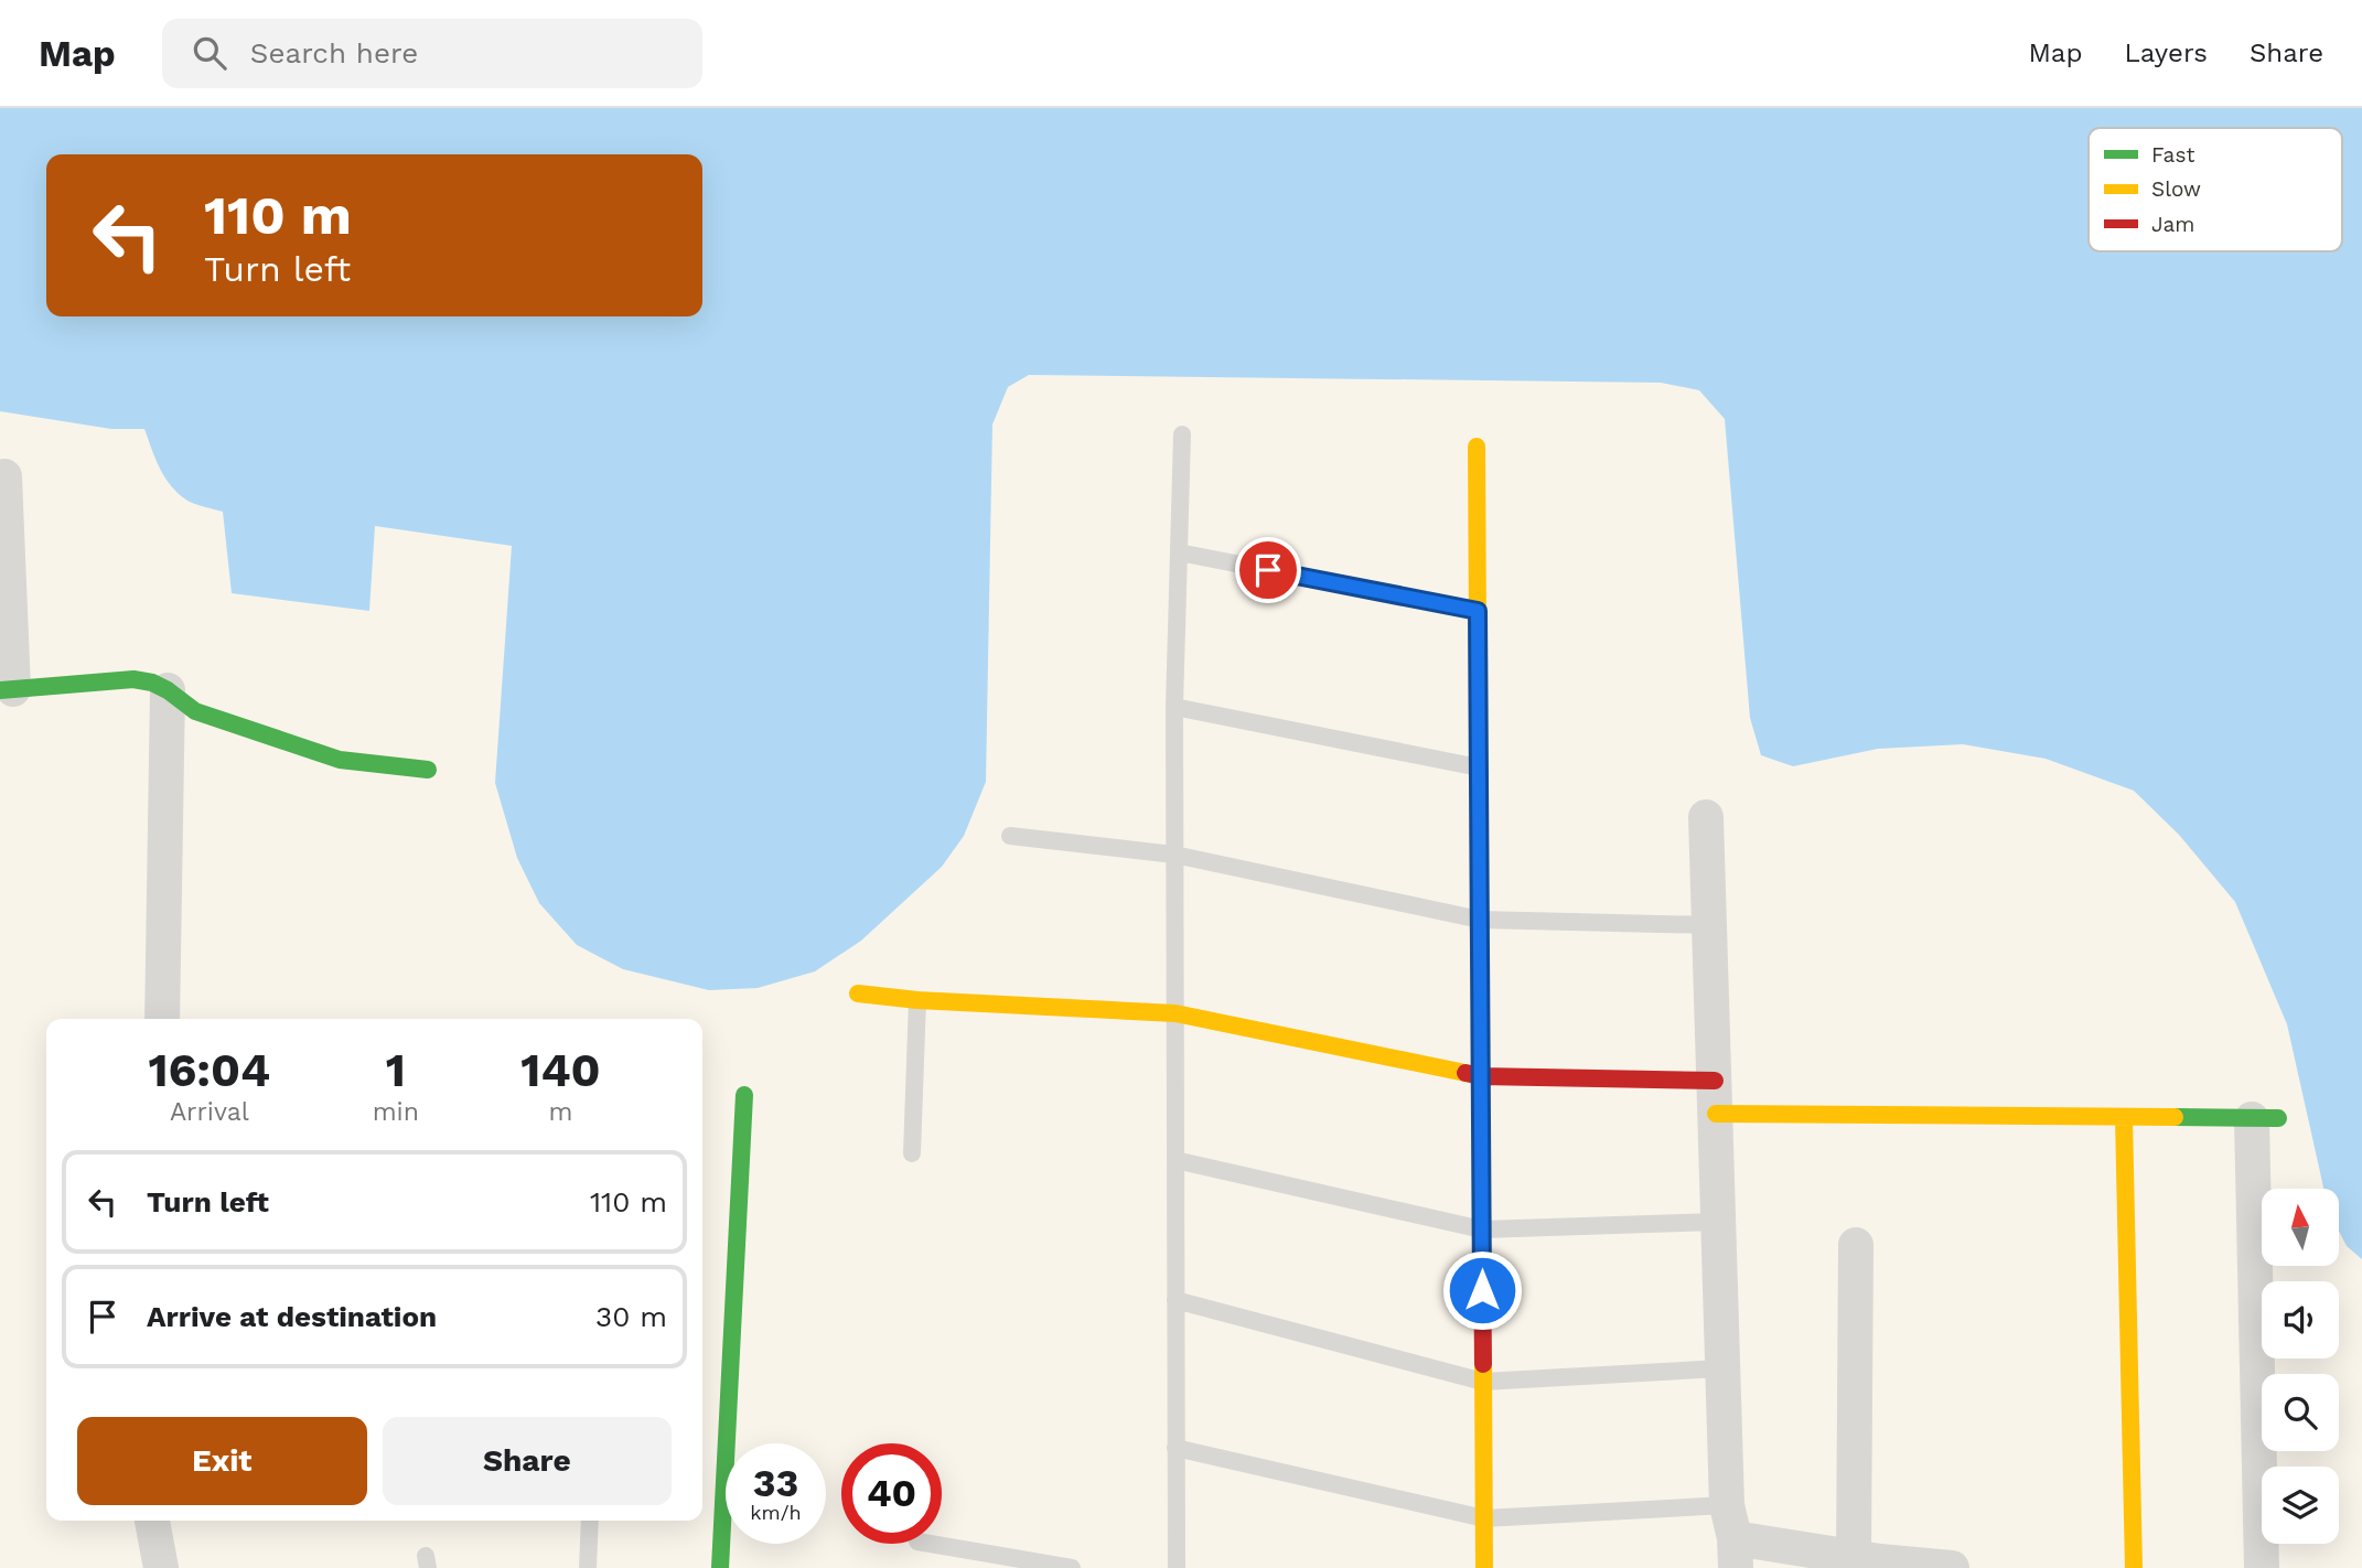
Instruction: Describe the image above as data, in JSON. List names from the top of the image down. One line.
{"legend":["Fast","Slow","Jam"],"north":"top","page":{"header":"Map","search":"Search here","nav":["Map","Layers","Share"],"turn":["110 m","Turn left"],"eta":["16:04","Arrival","1","min","140","m"],"list":[{"name":"Turn left","value":"110 m"},{"name":"Arrive at destination","value":"30 m"}],"buttons":["Exit","Share"],"speed":"33 km/h","limit":"40"}}
